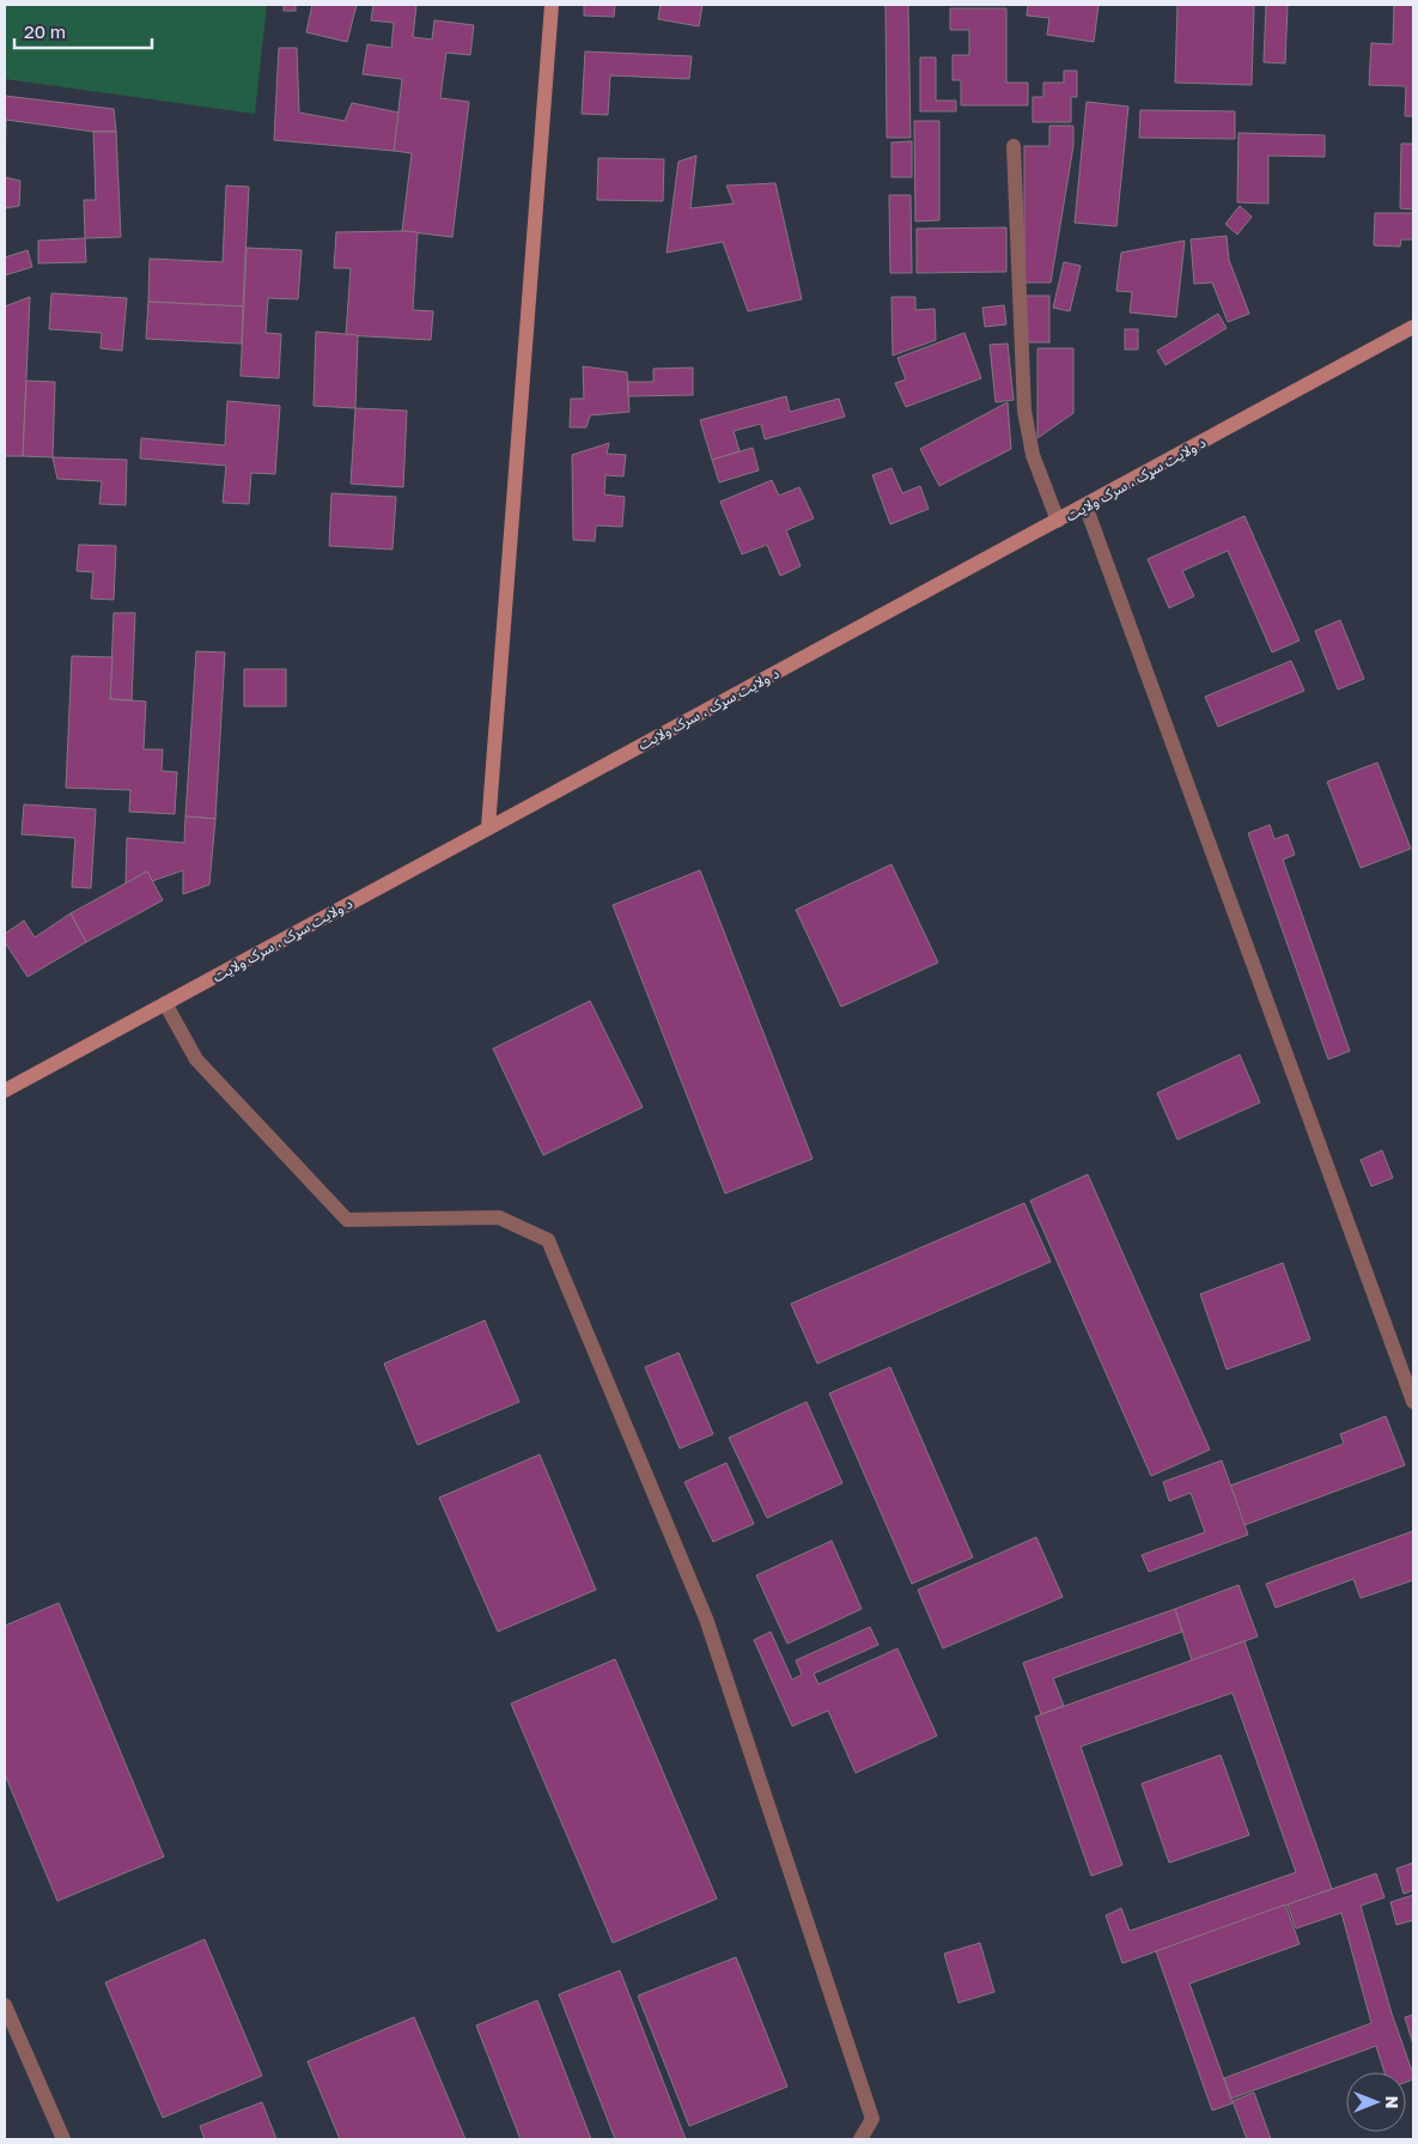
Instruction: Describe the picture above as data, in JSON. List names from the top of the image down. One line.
{"streets":{"main road":["د ولایت سړک ، سرک ولایت"]},"scale_bar":"20 m","north":"right"}
